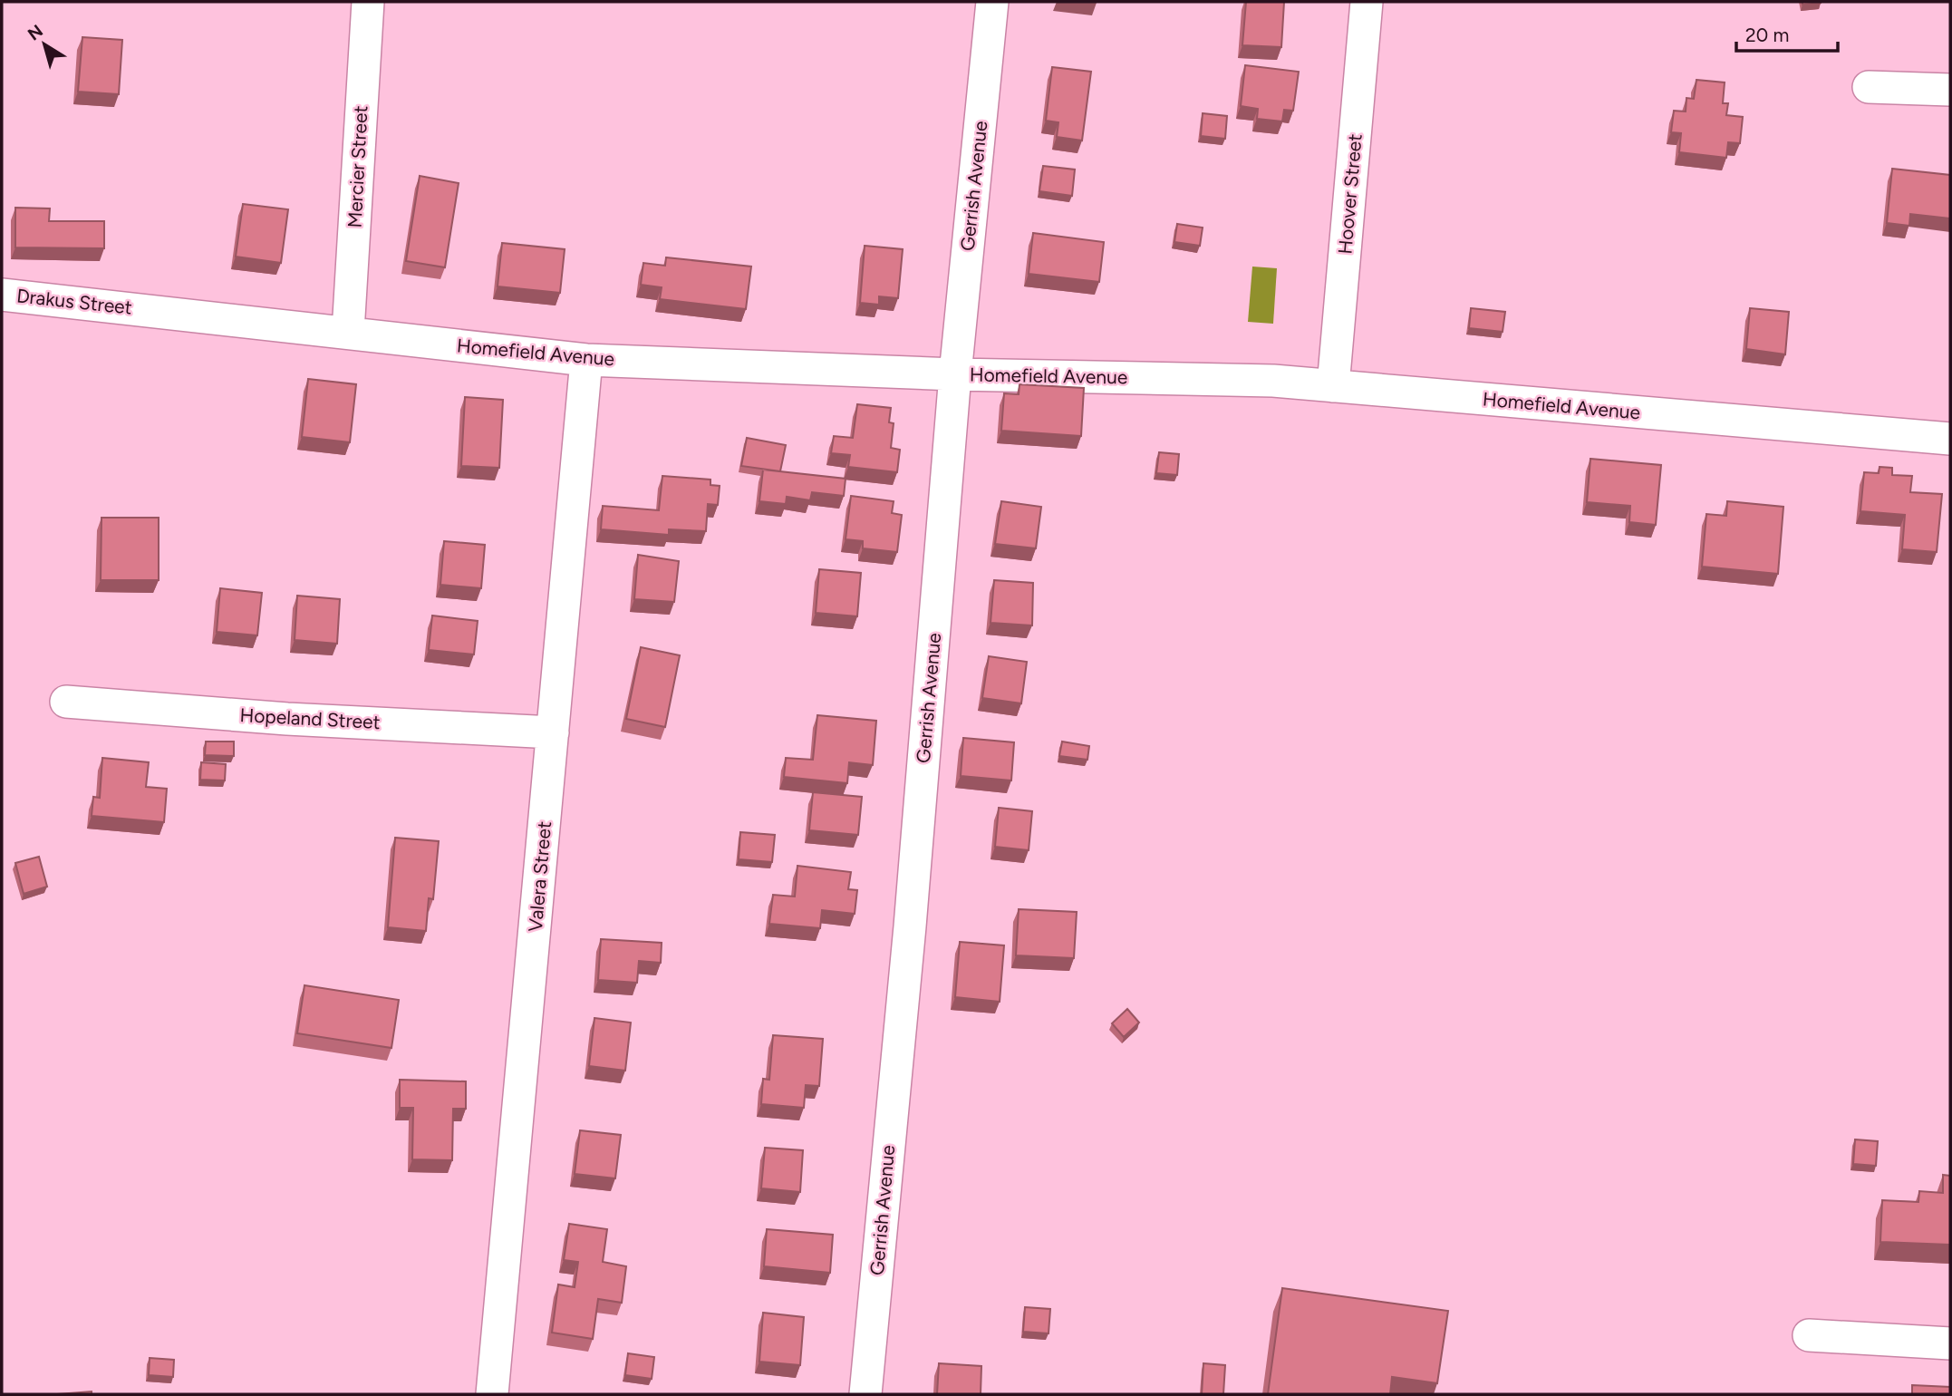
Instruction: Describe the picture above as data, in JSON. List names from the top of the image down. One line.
{"streets":{"street":["Mercier Street","Gerrish Avenue","Hoover Street","Drakus Street","Homefield Avenue","Hopeland Street","Valera Street"]},"crossings":[["Mercier Street","Homefield Avenue"],["Gerrish Avenue","Homefield Avenue"],["Hoover Street","Homefield Avenue"],["Drakus Street","Homefield Avenue"],["Homefield Avenue","Valera Street"],["Hopeland Street","Valera Street"]],"scale_bar":"20 m","north":"top left"}
